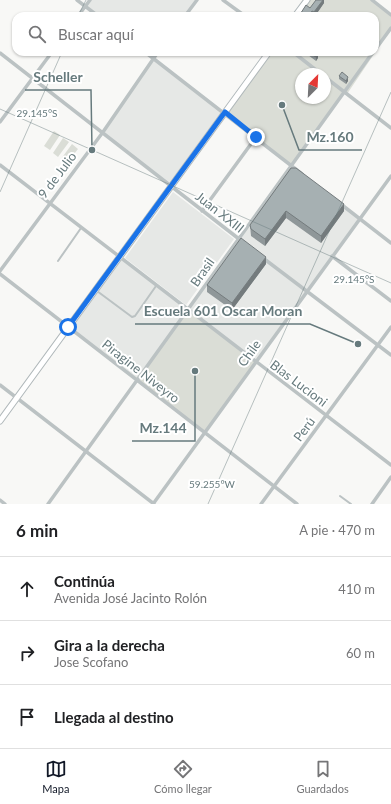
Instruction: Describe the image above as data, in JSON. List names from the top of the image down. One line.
{"streets":{"street":["9 de Julio","Juan XXIII","Brasil","Chile","Piragine Niveyro","Blas Lucioni","Perú"]},"crossings":[["9 de Julio","Juan XXIII"],["9 de Julio","Blas Lucioni"],["Juan XXIII","Brasil"],["Brasil","Piragine Niveyro"],["Brasil","Blas Lucioni"],["Chile","Piragine Niveyro"],["Chile","Blas Lucioni"],["Piragine Niveyro","Perú"],["Blas Lucioni","Perú"]],"places":["Mz.160","Scheller","Escuela 601 Oscar Moran","Mz.144"],"north":"top right","page":{"search":"Buscar aquí","heading":["6 min","A pie · 470 m"],"list":[["Continúa","Avenida José Jacinto Rolón","410 m"],["Gira a la derecha","Jose Scofano","60 m"],"Llegada al destino"],"nav":["Mapa","Cómo llegar","Guardados"]},"coordinates":["29.145°S","59.255°W"]}
